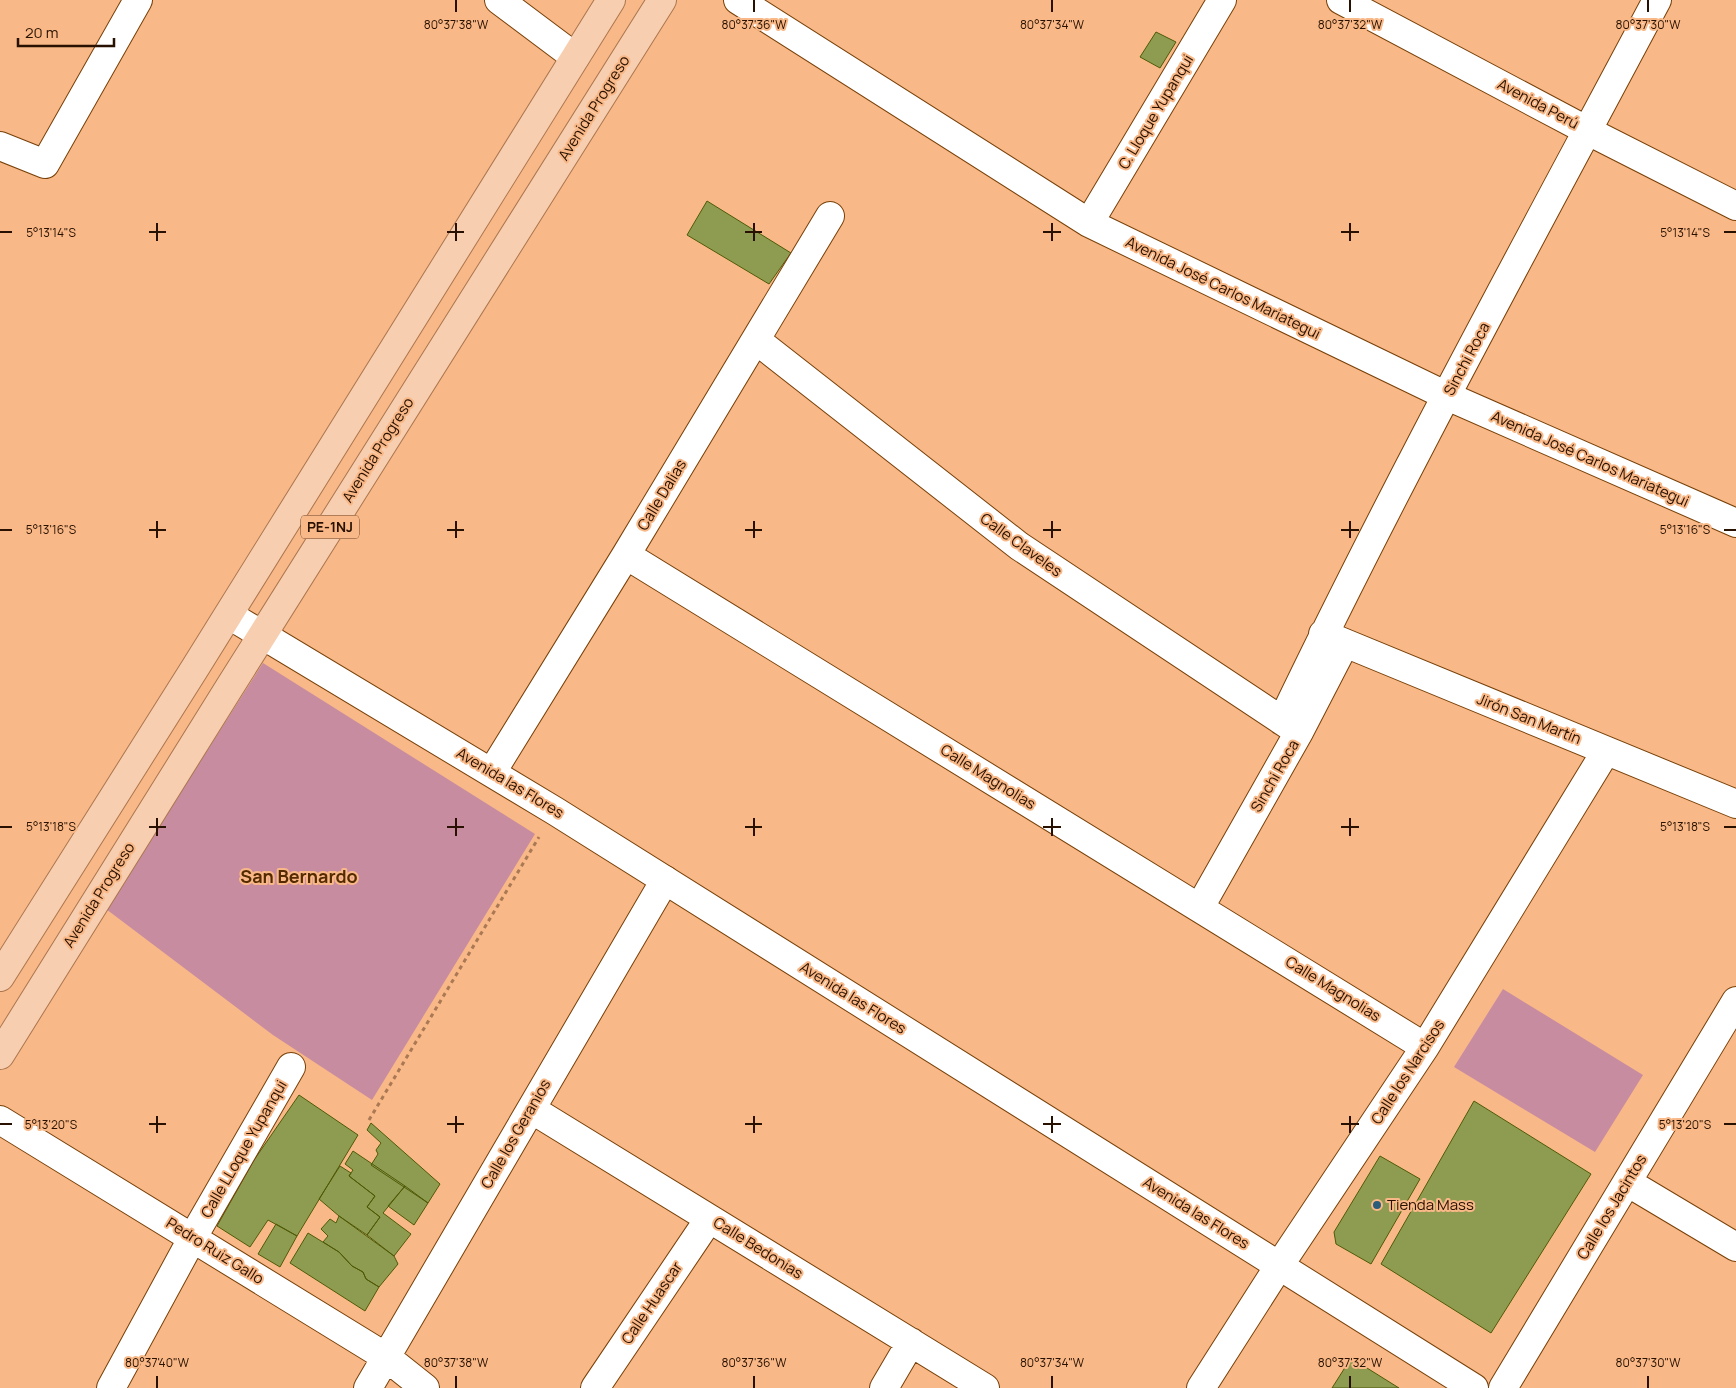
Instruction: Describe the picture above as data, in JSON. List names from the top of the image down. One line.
{"streets":{"main road":["Avenida Progreso","PE-1NJ"],"street":["Avenida Perú","C. Lloque Yupanqui","Avenida José Carlos Mariategui","Sinchi Roca","Calle Dalias","Calle Claveles","Jirón San Martín","Calle Magnolias","Avenida las Flores","Calle los Narcisos","Calle los Geranios","Calle LLoque Yupanqui","Calle los Jacintos","Calle Bedonias","Pedro Ruiz Gallo","Calle Huascar"]},"crossings":[["Avenida Perú","Sinchi Roca"],["Avenida Progreso","Avenida las Flores"],["C. Lloque Yupanqui","Avenida José Carlos Mariategui"],["Avenida José Carlos Mariategui","Sinchi Roca"],["Sinchi Roca","Calle Claveles"],["Sinchi Roca","Jirón San Martín"],["Sinchi Roca","Calle Magnolias"],["Calle Dalias","Calle Claveles"],["Calle Dalias","Calle Magnolias"],["Calle Dalias","Avenida las Flores"],["PE-1NJ","Avenida las Flores"],["Jirón San Martín","Calle los Narcisos"],["Calle Magnolias","Calle los Narcisos"],["Avenida las Flores","Calle los Narcisos"],["Avenida las Flores","Calle los Geranios"],["Calle los Geranios","Calle Bedonias"],["Calle los Geranios","Pedro Ruiz Gallo"],["Calle LLoque Yupanqui","Pedro Ruiz Gallo"],["Calle Bedonias","Calle Huascar"]],"districts":["San Bernardo"],"places":["Tienda Mass"],"scale_bar":"20 m","coordinates":["80°37'38\"W","80°37'36\"W","80°37'34\"W","80°37'32\"W","80°37'30\"W","5°13'14\"S","5°13'16\"S","5°13'18\"S","5°13'20\"S","80°37'40\"W"]}
